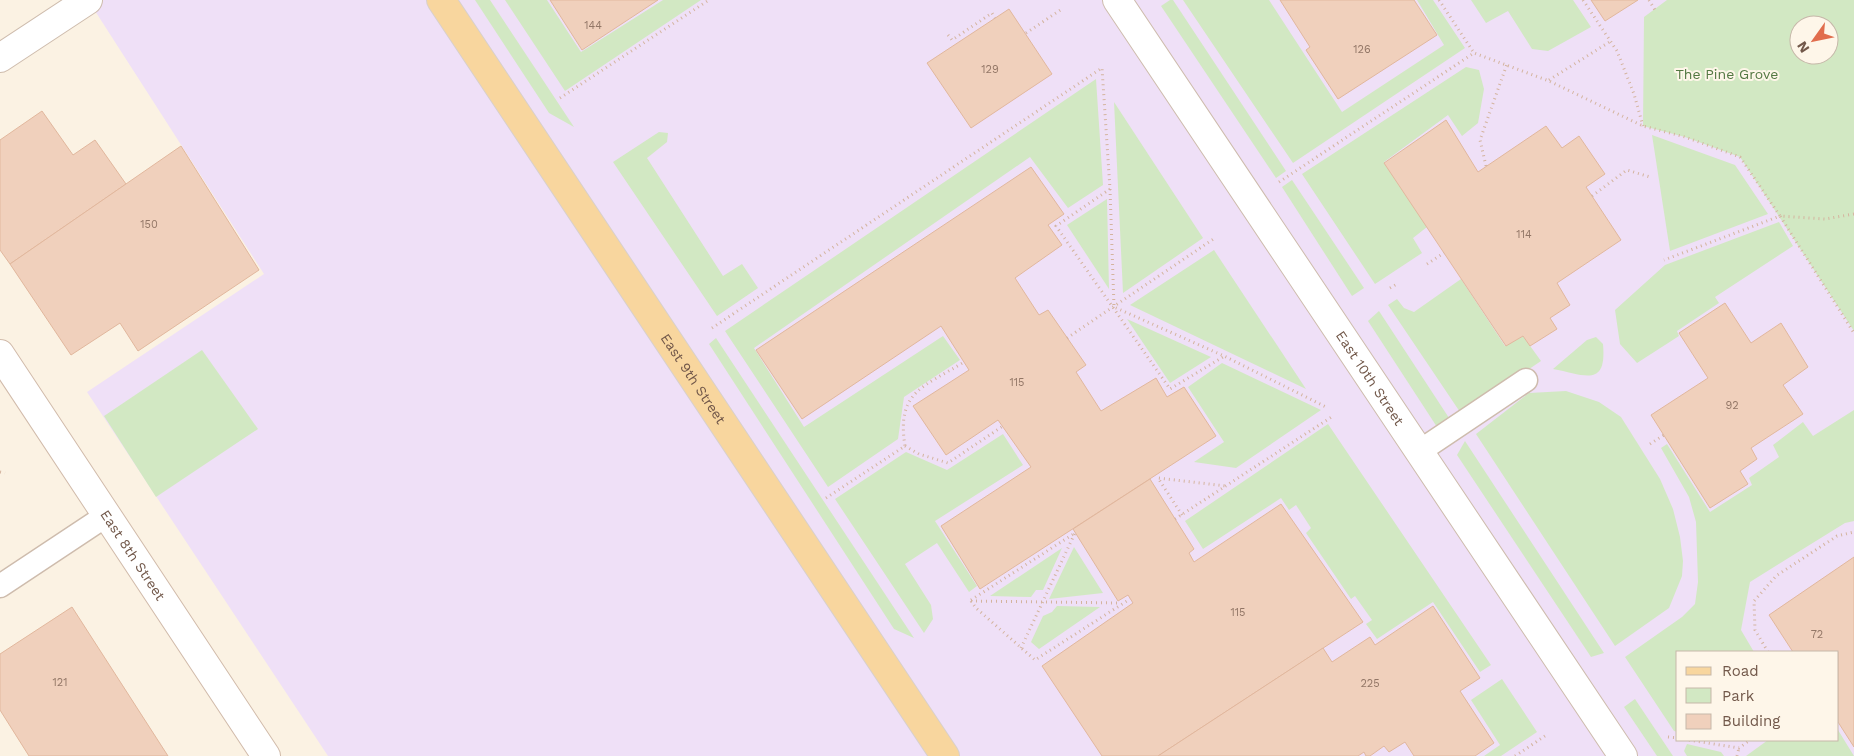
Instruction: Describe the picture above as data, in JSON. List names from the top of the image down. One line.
{"streets":{"main road":["East 9th Street"],"street":["East 10th Street","East 8th Street"]},"parks":["The Pine Grove"],"house_numbers":["144","126","129","150","114","115","92","115","72","121","225"],"legend":["Road","Park","Building"],"north":"bottom left"}
